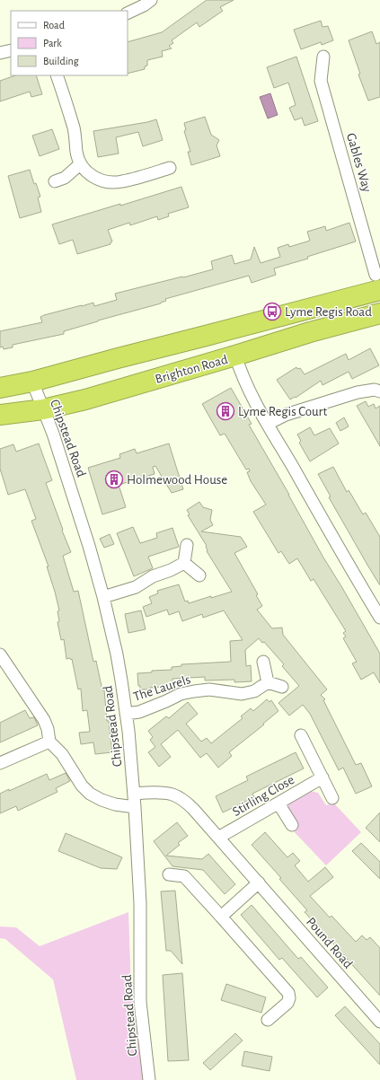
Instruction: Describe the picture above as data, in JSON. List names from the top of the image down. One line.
{"streets":{"highway":["Brighton Road"],"street":["Gables Way","Chipstead Road","The Laurels","Stirling Close","Pound Road"]},"crossings":[["Gables Way","Brighton Road"],["Brighton Road","Chipstead Road"],["Chipstead Road","The Laurels"],["Chipstead Road","Pound Road"],["Stirling Close","Pound Road"]],"places":{"bus stop":["Lyme Regis Road"],"building":["Lyme Regis Court","Holmewood House"]},"legend":["Road","Park","Building"]}
